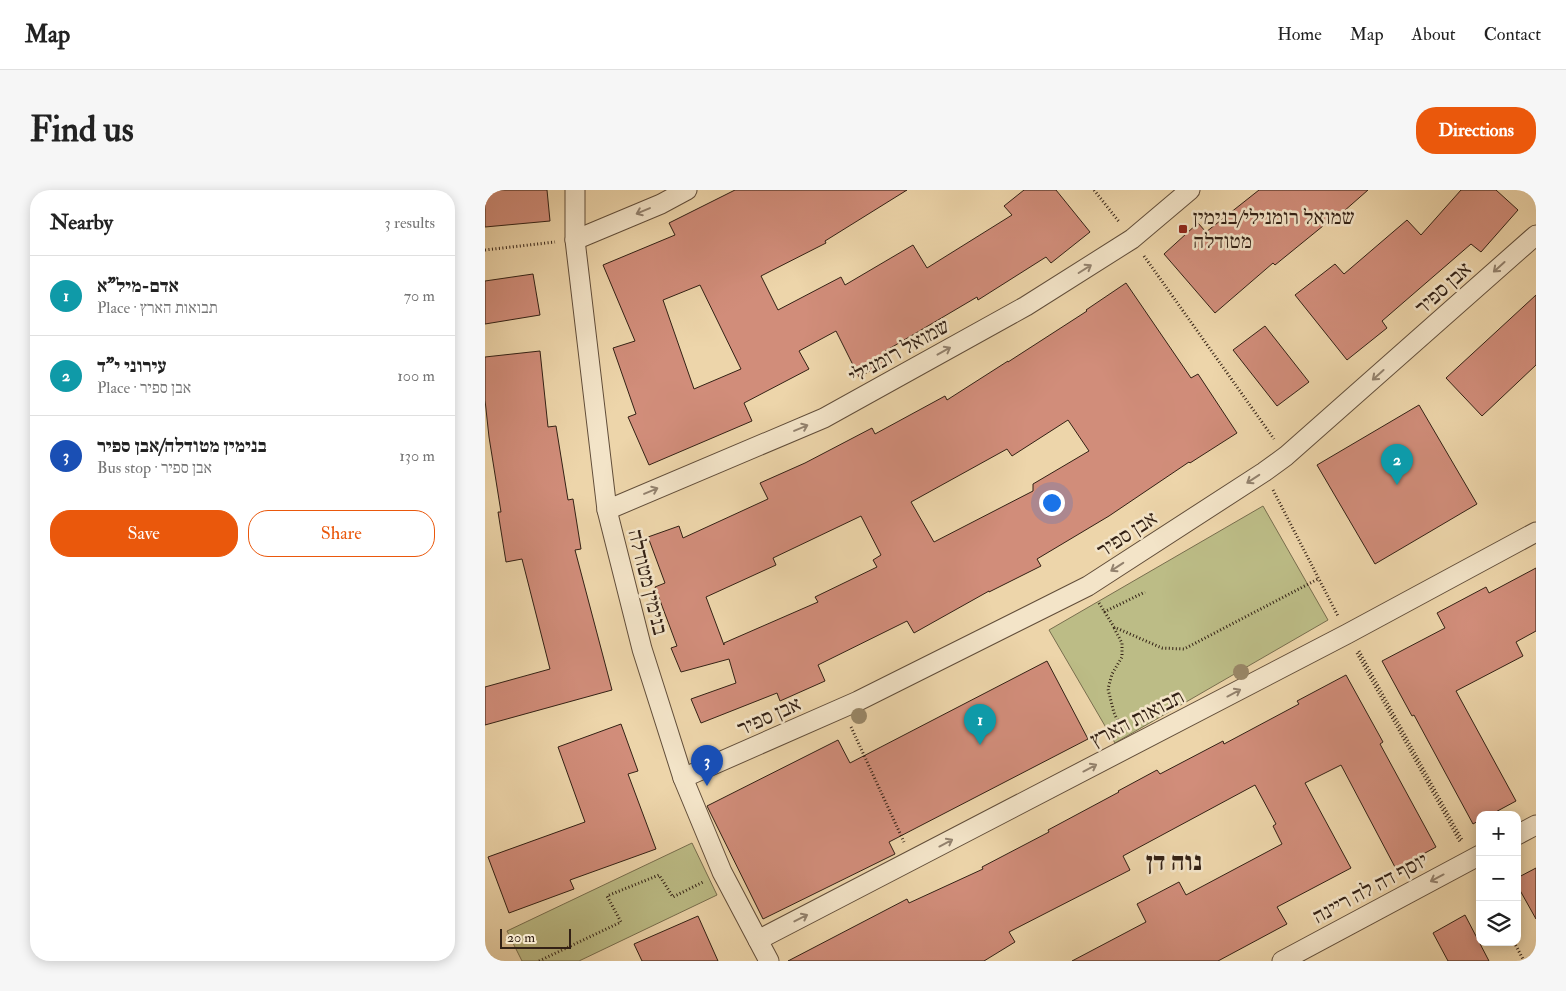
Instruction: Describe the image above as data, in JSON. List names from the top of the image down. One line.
{"streets":{"street":["אבן ספיר","שמואל רומנילי","בנימין מטודלה","תבואות הארץ","יוסף דה לה ריינה"]},"crossings":[["אבן ספיר","בנימין מטודלה"],["שמואל רומנילי","בנימין מטודלה"],["בנימין מטודלה","תבואות הארץ"]],"one_way":["אבן ספיר","שמואל רומנילי","תבואות הארץ","יוסף דה לה ריינה"],"districts":["נוה דן"],"places":{"transit":["שמואל רומנילי/בנימין מטודלה"]},"scale_bar":"20 m","page":{"header":"Map","nav":["Home","Map","About","Contact"],"buttons":["Directions",["Save","Share"]],"title":"Find us","heading":["Nearby","3 results"],"list":[{"mark":"1","name":"אדם-מיל\"א","note":"Place · תבואות הארץ","value":"70 m"},{"mark":"2","name":"עירוני י\"ד","note":"Place · אבן ספיר","value":"100 m"},{"mark":"3","name":"בנימין מטודלה/אבן ספיר","note":"Bus stop · אבן ספיר","value":"130 m"}],"pins":["2","1","3"],"map_buttons":["+","−"],"scale":"20 m"}}
